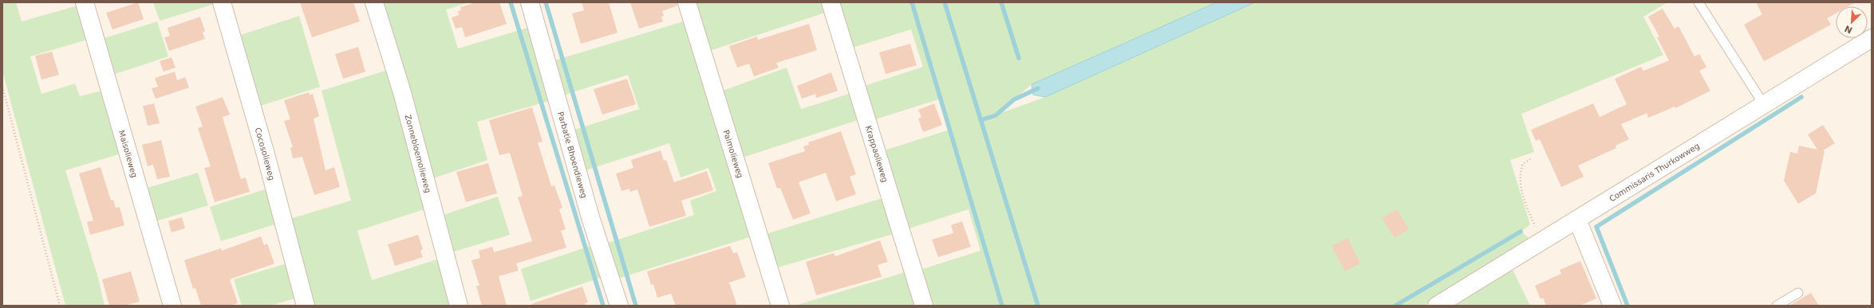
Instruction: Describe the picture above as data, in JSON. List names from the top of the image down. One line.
{"streets":{"street":["Maisolieweg","Cocosolieweg","Zonnebloemolieweg","Krappaolieweg","Parbatie Bhoendieweg","Palmolieweg","Commissaris Thurkowweg"]},"north":"bottom left"}
